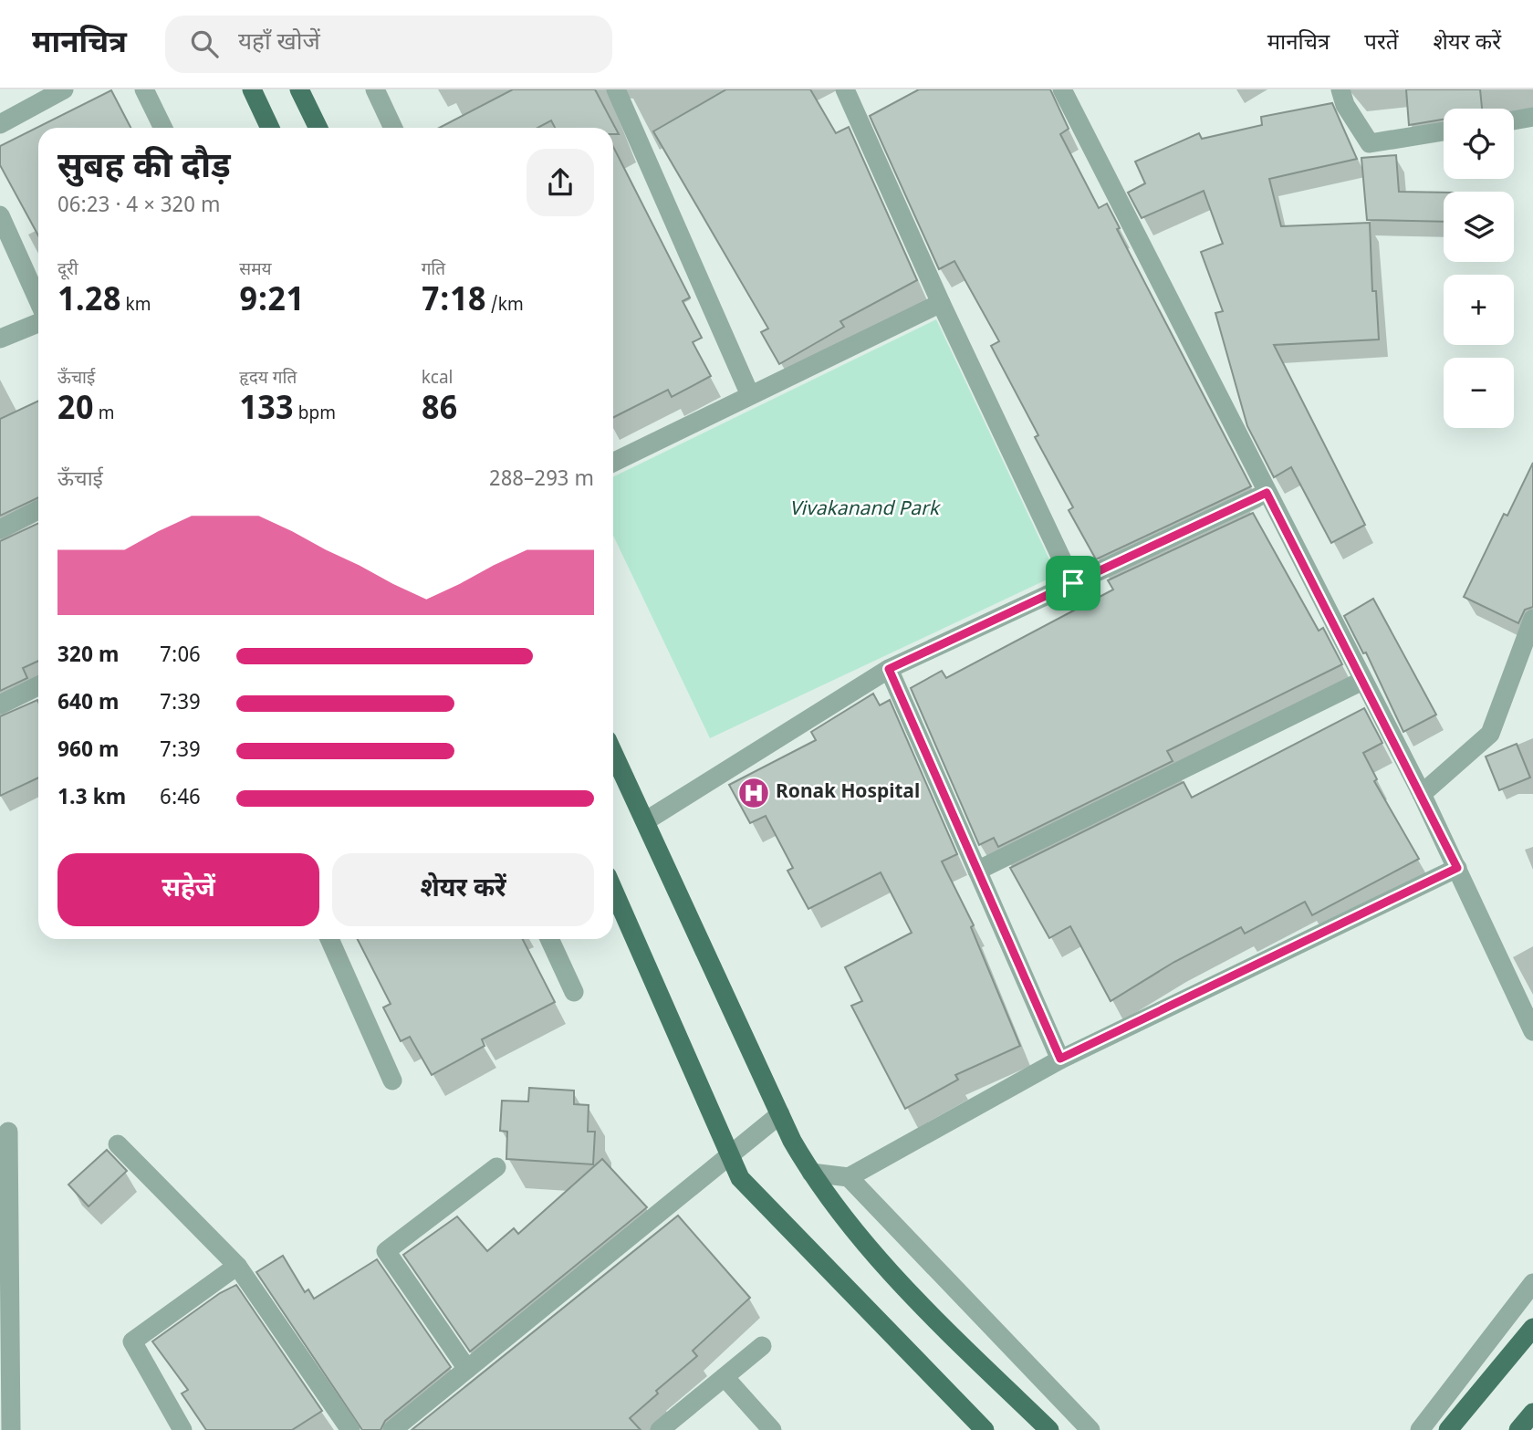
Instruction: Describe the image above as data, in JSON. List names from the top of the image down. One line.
{"parks":["Vivakanand Park"],"places":{"hospital":["Ronak Hospital"]},"page":{"header":"मानचित्र","search":"यहाँ खोजें","nav":["मानचित्र","परतें","शेयर करें"],"map_buttons":["+","−"],"heading":["सुबह की दौड़","06:23 · 4 × 320 m"],"stats":[["दूरी","1.28 km"],["समय","9:21"],["गति","7:18 /km"],["ऊँचाई","20 m"],["हृदय गति","133 bpm"],["kcal","86"]],"chart":["ऊँचाई","288–293 m"],"list":[{"name":"320 m","note":"7:06"},{"name":"640 m","note":"7:39"},{"name":"960 m","note":"7:39"},{"name":"1.3 km","note":"6:46"}],"buttons":["सहेजें","शेयर करें"]}}
